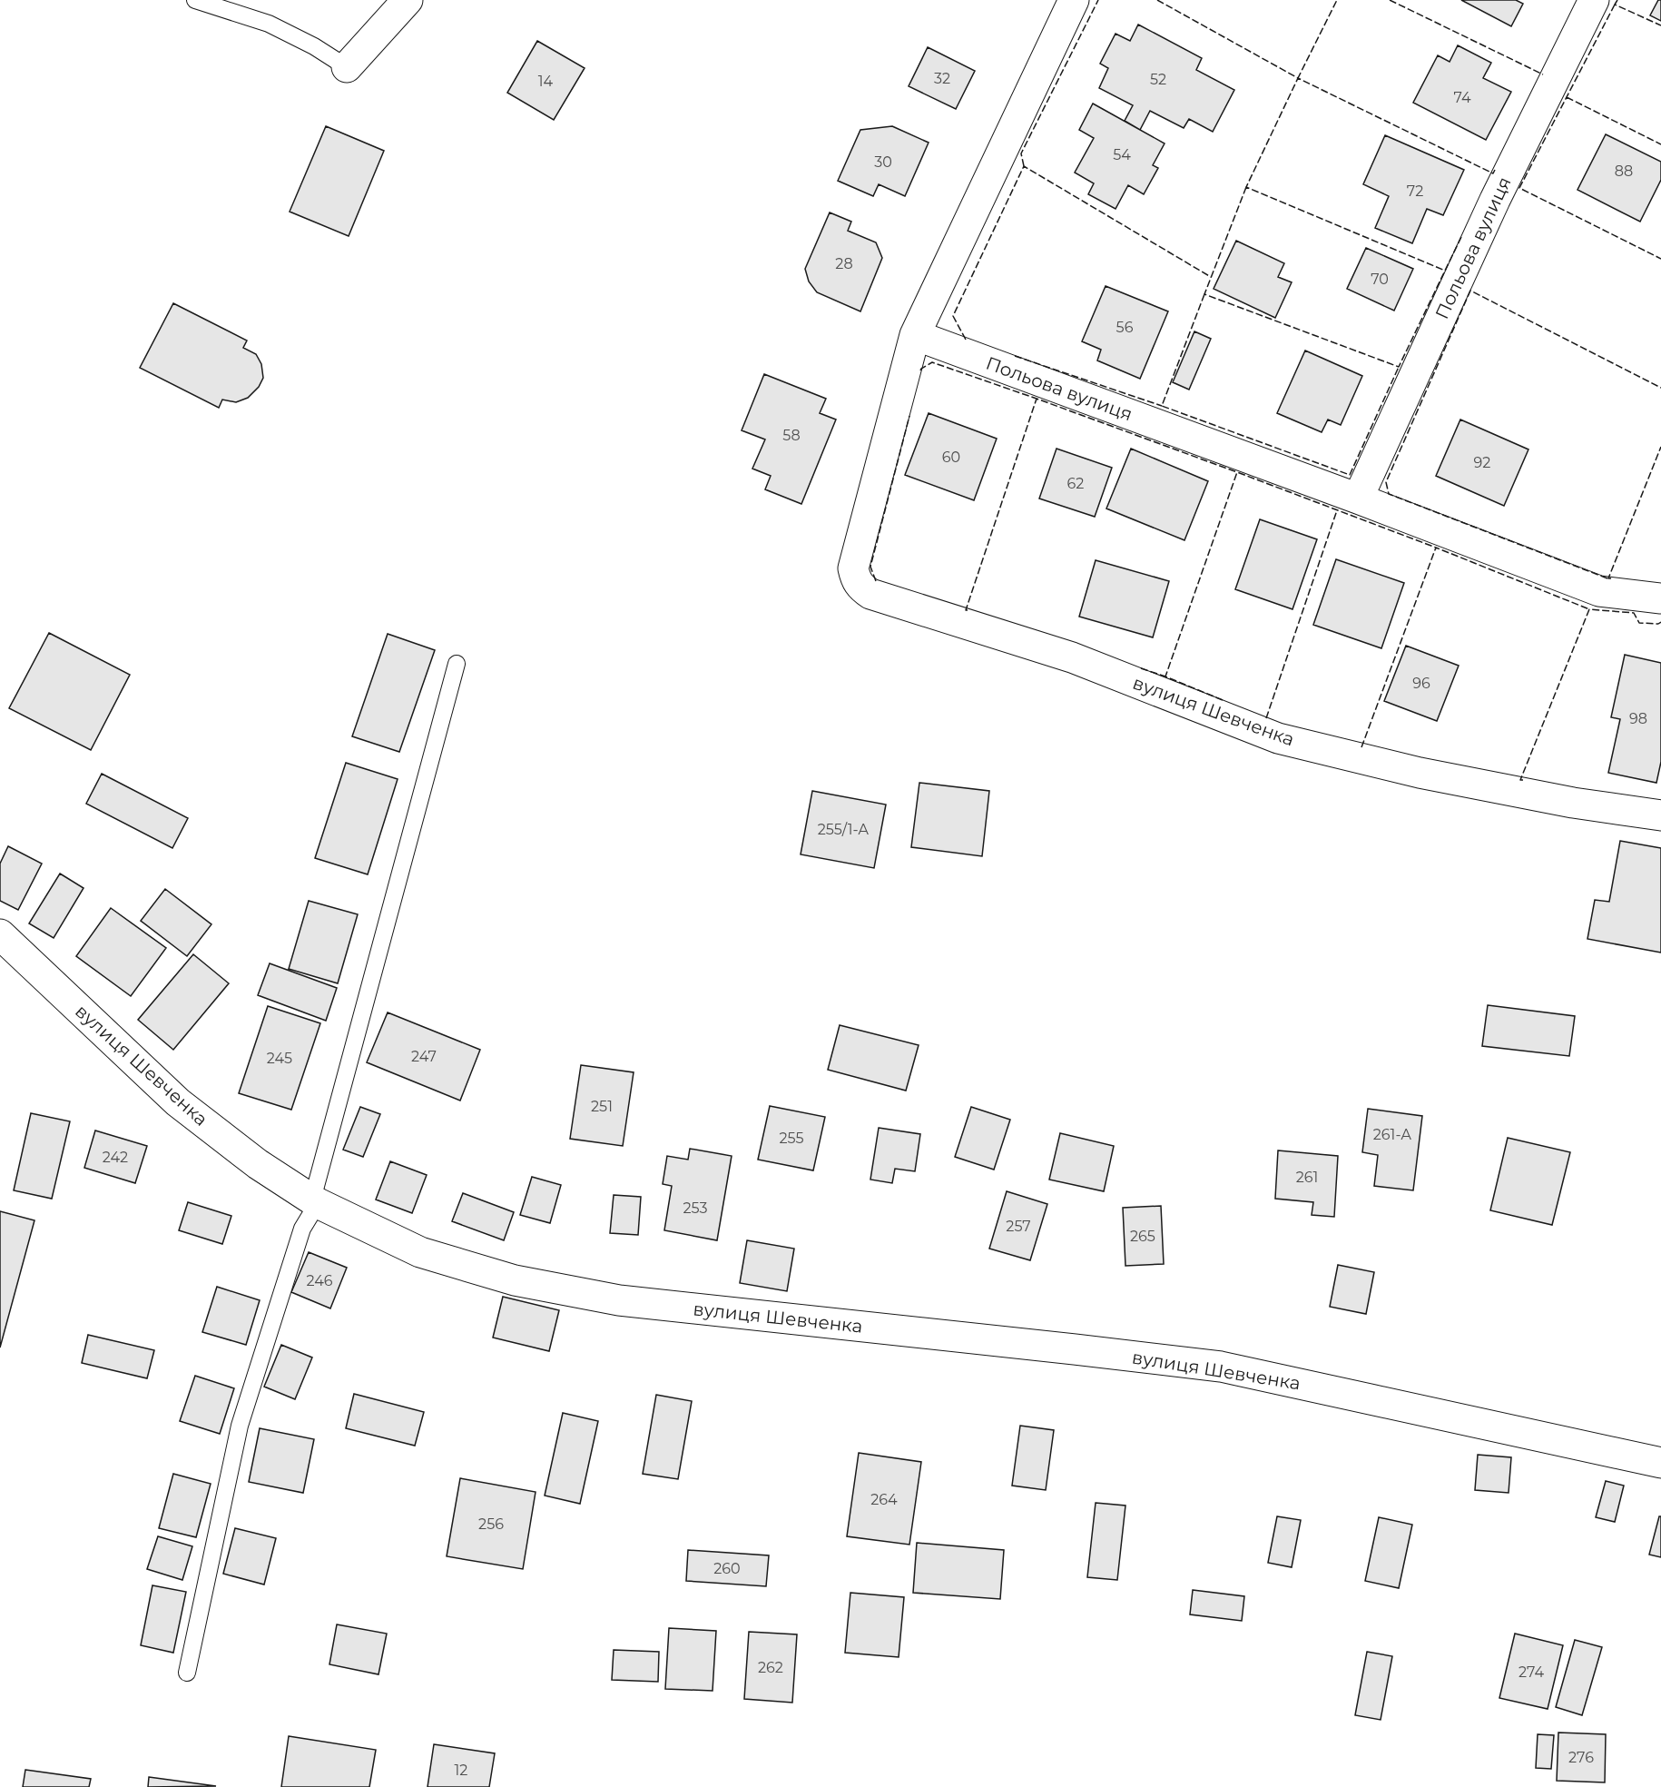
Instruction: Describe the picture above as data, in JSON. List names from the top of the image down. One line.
{"streets":{"street":["Польова вулиця","вулиця Шевченка"]},"crossings":[["Польова вулиця","вулиця Шевченка"]],"house_numbers":["32","52","14","74","54","30","88","72","28","70","56","58","60","92","62","96","98","255/1-А","247","245","251","261-А","255","242","261","253","257","265","246","264","256","260","262","274","276","12"]}
